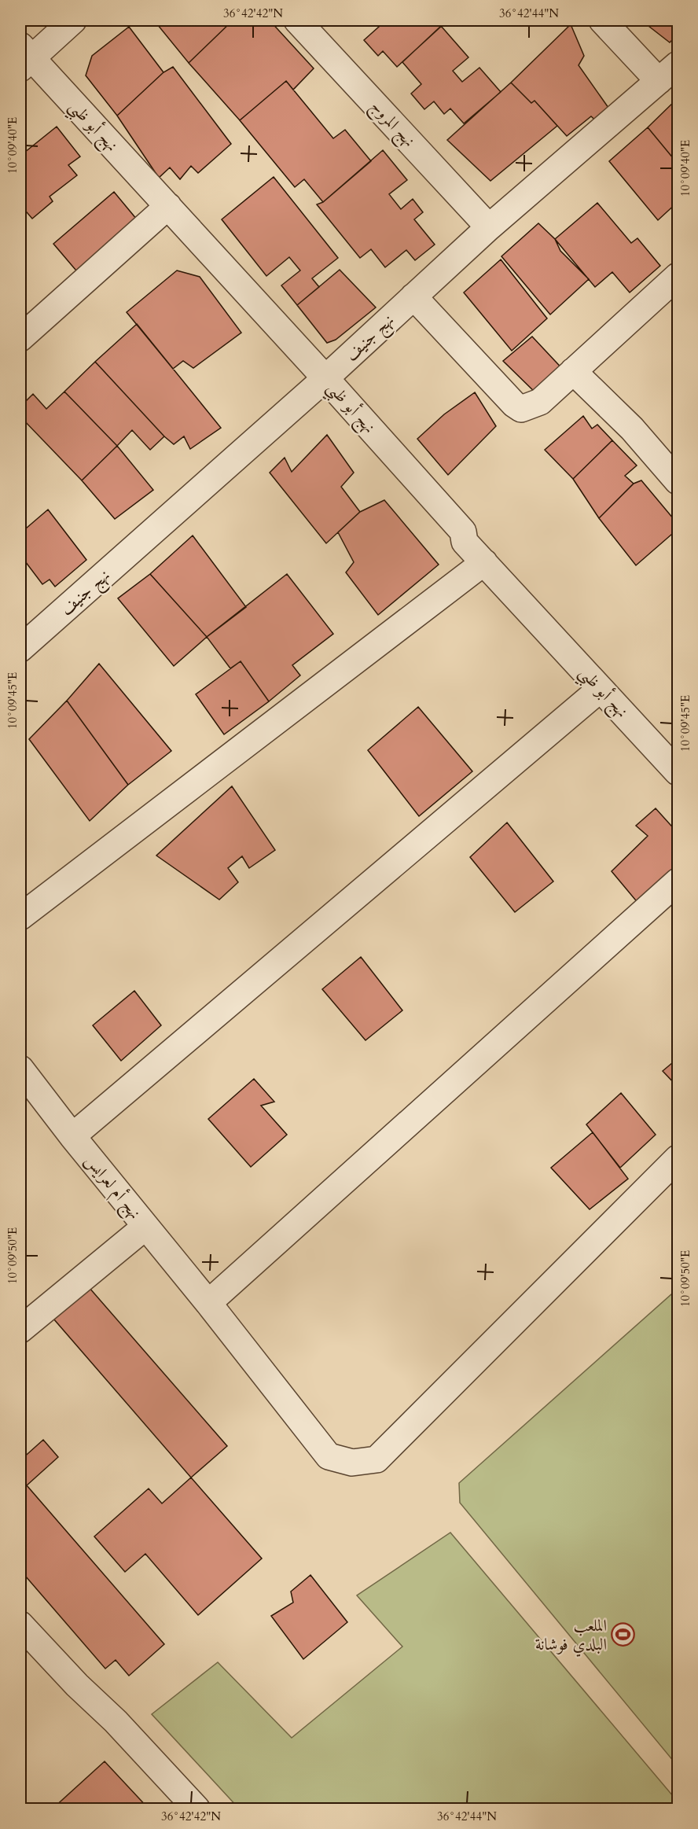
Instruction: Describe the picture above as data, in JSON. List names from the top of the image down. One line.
{"streets":{"street":["نهج المروج","نهج أبو ظبي","نهج جنيف","نهج أم لعرايس"]},"crossings":[["نهج المروج","نهج جنيف"],["نهج أبو ظبي","نهج جنيف"]],"places":{"sports":["الملعب البلدي فوشانة"]},"coordinates":["36°42'42\"N","36°42'44\"N","10°09'40\"E","10°09'45\"E","10°09'50\"E"]}
